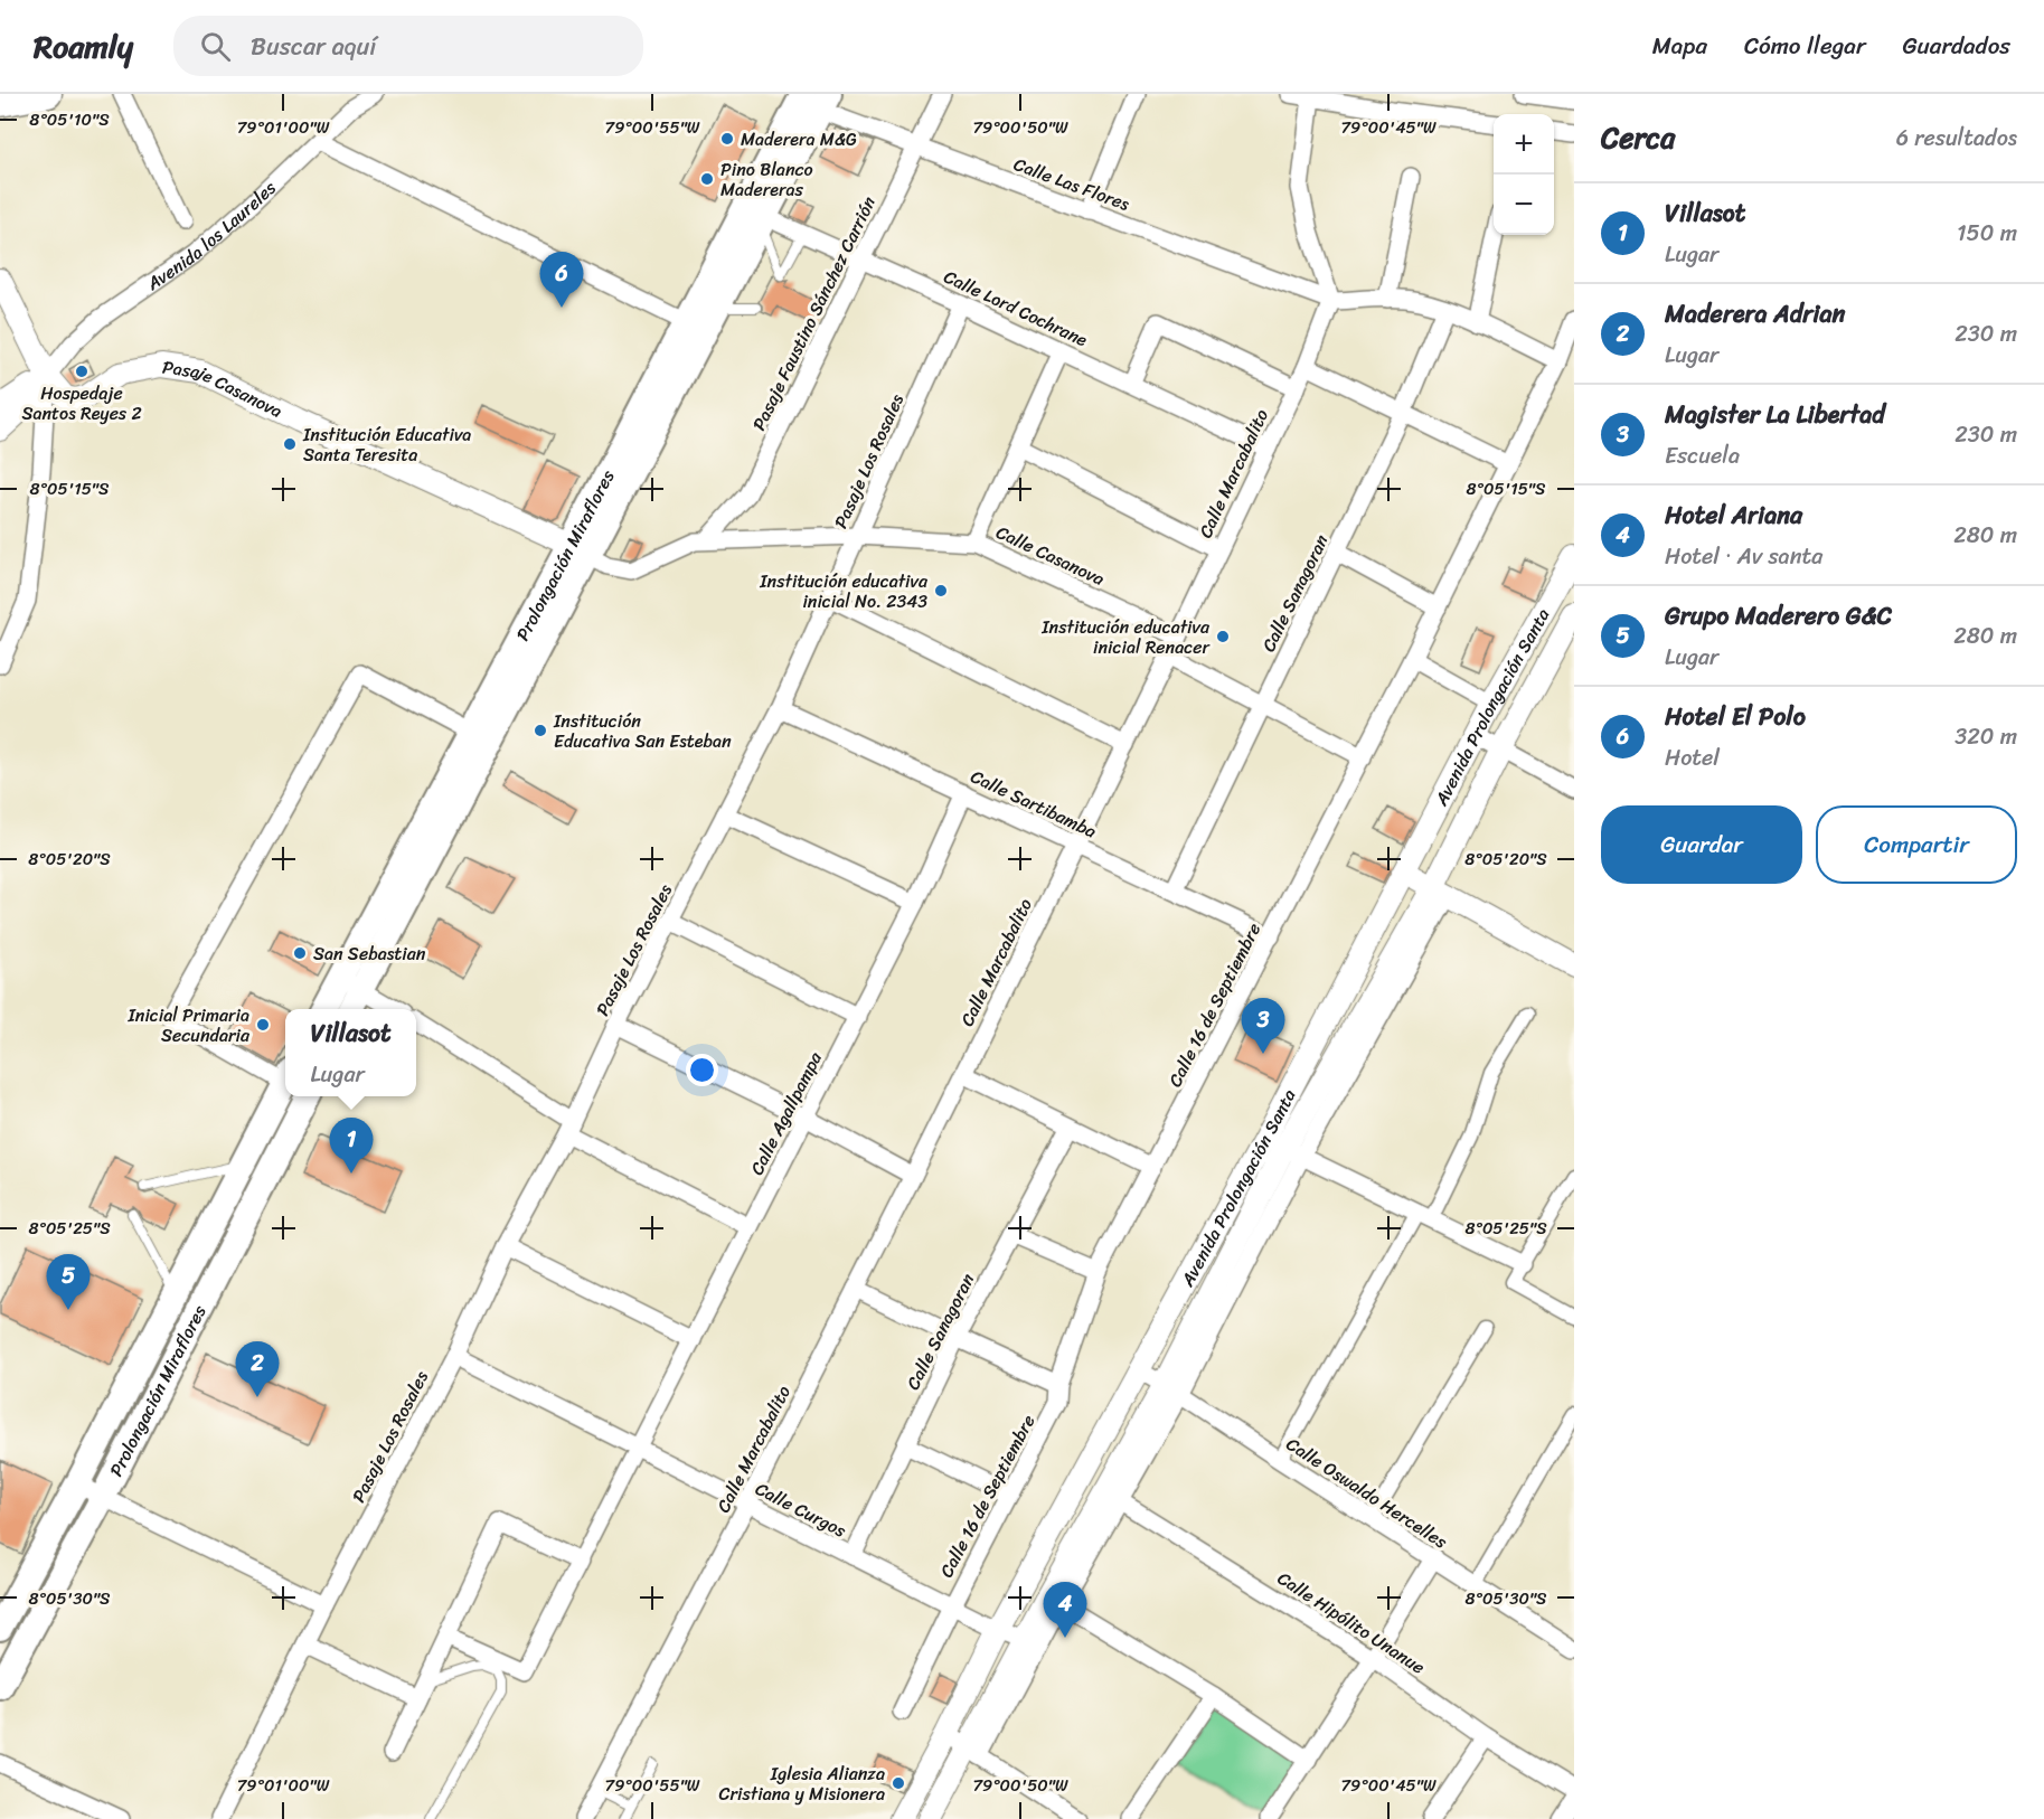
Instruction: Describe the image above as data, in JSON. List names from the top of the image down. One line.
{"streets":{"main road":["Prolongación Miraflores"],"street":["Calle Las Flores","Avenida los Laureles","Calle Lord Cochrane","Pasaje Faustino Sánchez Carrión","Pasaje Casanova","Pasaje Los Rosales","Calle Marcabalito","Calle Casanova","Calle Sanagoran","Avenida Prolongación Santa","Calle Sartibamba","Calle 16 de Septiembre","Calle Agallpampa","Calle Oswaldo Hercelles","Calle Curgos","Calle Hipólito Unanue"]},"crossings":[["Calle Las Flores","Pasaje Faustino Sánchez Carrión"],["Calle Las Flores","Calle Marcabalito"],["Calle Las Flores","Prolongación Miraflores"],["Avenida los Laureles","Pasaje Casanova"],["Calle Lord Cochrane","Pasaje Faustino Sánchez Carrión"],["Calle Lord Cochrane","Pasaje Los Rosales"],["Calle Lord Cochrane","Calle Marcabalito"],["Calle Lord Cochrane","Prolongación Miraflores"],["Pasaje Faustino Sánchez Carrión","Calle Casanova"],["Pasaje Casanova","Prolongación Miraflores"],["Pasaje Casanova","Calle Casanova"],["Pasaje Los Rosales","Calle Casanova"],["Pasaje Los Rosales","Calle Sartibamba"],["Pasaje Los Rosales","Calle Curgos"],["Calle Marcabalito","Calle Casanova"],["Calle Marcabalito","Calle Sartibamba"],["Calle Marcabalito","Calle Curgos"],["Prolongación Miraflores","Calle Casanova"],["Calle Sanagoran","Calle Sartibamba"],["Calle Sanagoran","Calle Curgos"],["Avenida Prolongación Santa","Calle Oswaldo Hercelles"],["Avenida Prolongación Santa","Calle Curgos"],["Avenida Prolongación Santa","Calle Hipólito Unanue"],["Calle Sartibamba","Calle 16 de Septiembre"],["Calle Sartibamba","Calle Agallpampa"],["Calle 16 de Septiembre","Calle Curgos"],["Calle Agallpampa","Calle Curgos"]],"places":["Maderera M&G","Pino Blanco Madereras","Hospedaje Santos Reyes 2","Institución Educativa Santa Teresita","Institución educativa inicial No. 2343","Institución educativa inicial Renacer","Institución Educativa San Esteban","San Sebastian","Inicial Primaria Secundaria","Iglesia Alianza Cristiana y Misionera"],"page":{"header":"Roamly","search":"Buscar aquí","nav":["Mapa","Cómo llegar","Guardados"],"heading":["Cerca","6 resultados"],"map_buttons":["+","−"],"list":[{"mark":"1","name":"Villasot","note":"Lugar","value":"150 m"},{"mark":"2","name":"Maderera Adrian","note":"Lugar","value":"230 m"},{"mark":"3","name":"Magister La Libertad","note":"Escuela","value":"230 m"},{"mark":"4","name":"Hotel Ariana","note":"Hotel · Av santa","value":"280 m"},{"mark":"5","name":"Grupo Maderero G&C","note":"Lugar","value":"280 m"},{"mark":"6","name":"Hotel El Polo","note":"Hotel","value":"320 m"}],"pins":["6","3","1","5","2","4"],"buttons":["Guardar","Compartir"],"popup":["Villasot","Lugar"]},"coordinates":["8°05'10\"S","79°01'00\"W","79°00'55\"W","79°00'50\"W","79°00'45\"W","8°05'15\"S","8°05'20\"S","8°05'25\"S","8°05'30\"S"]}
